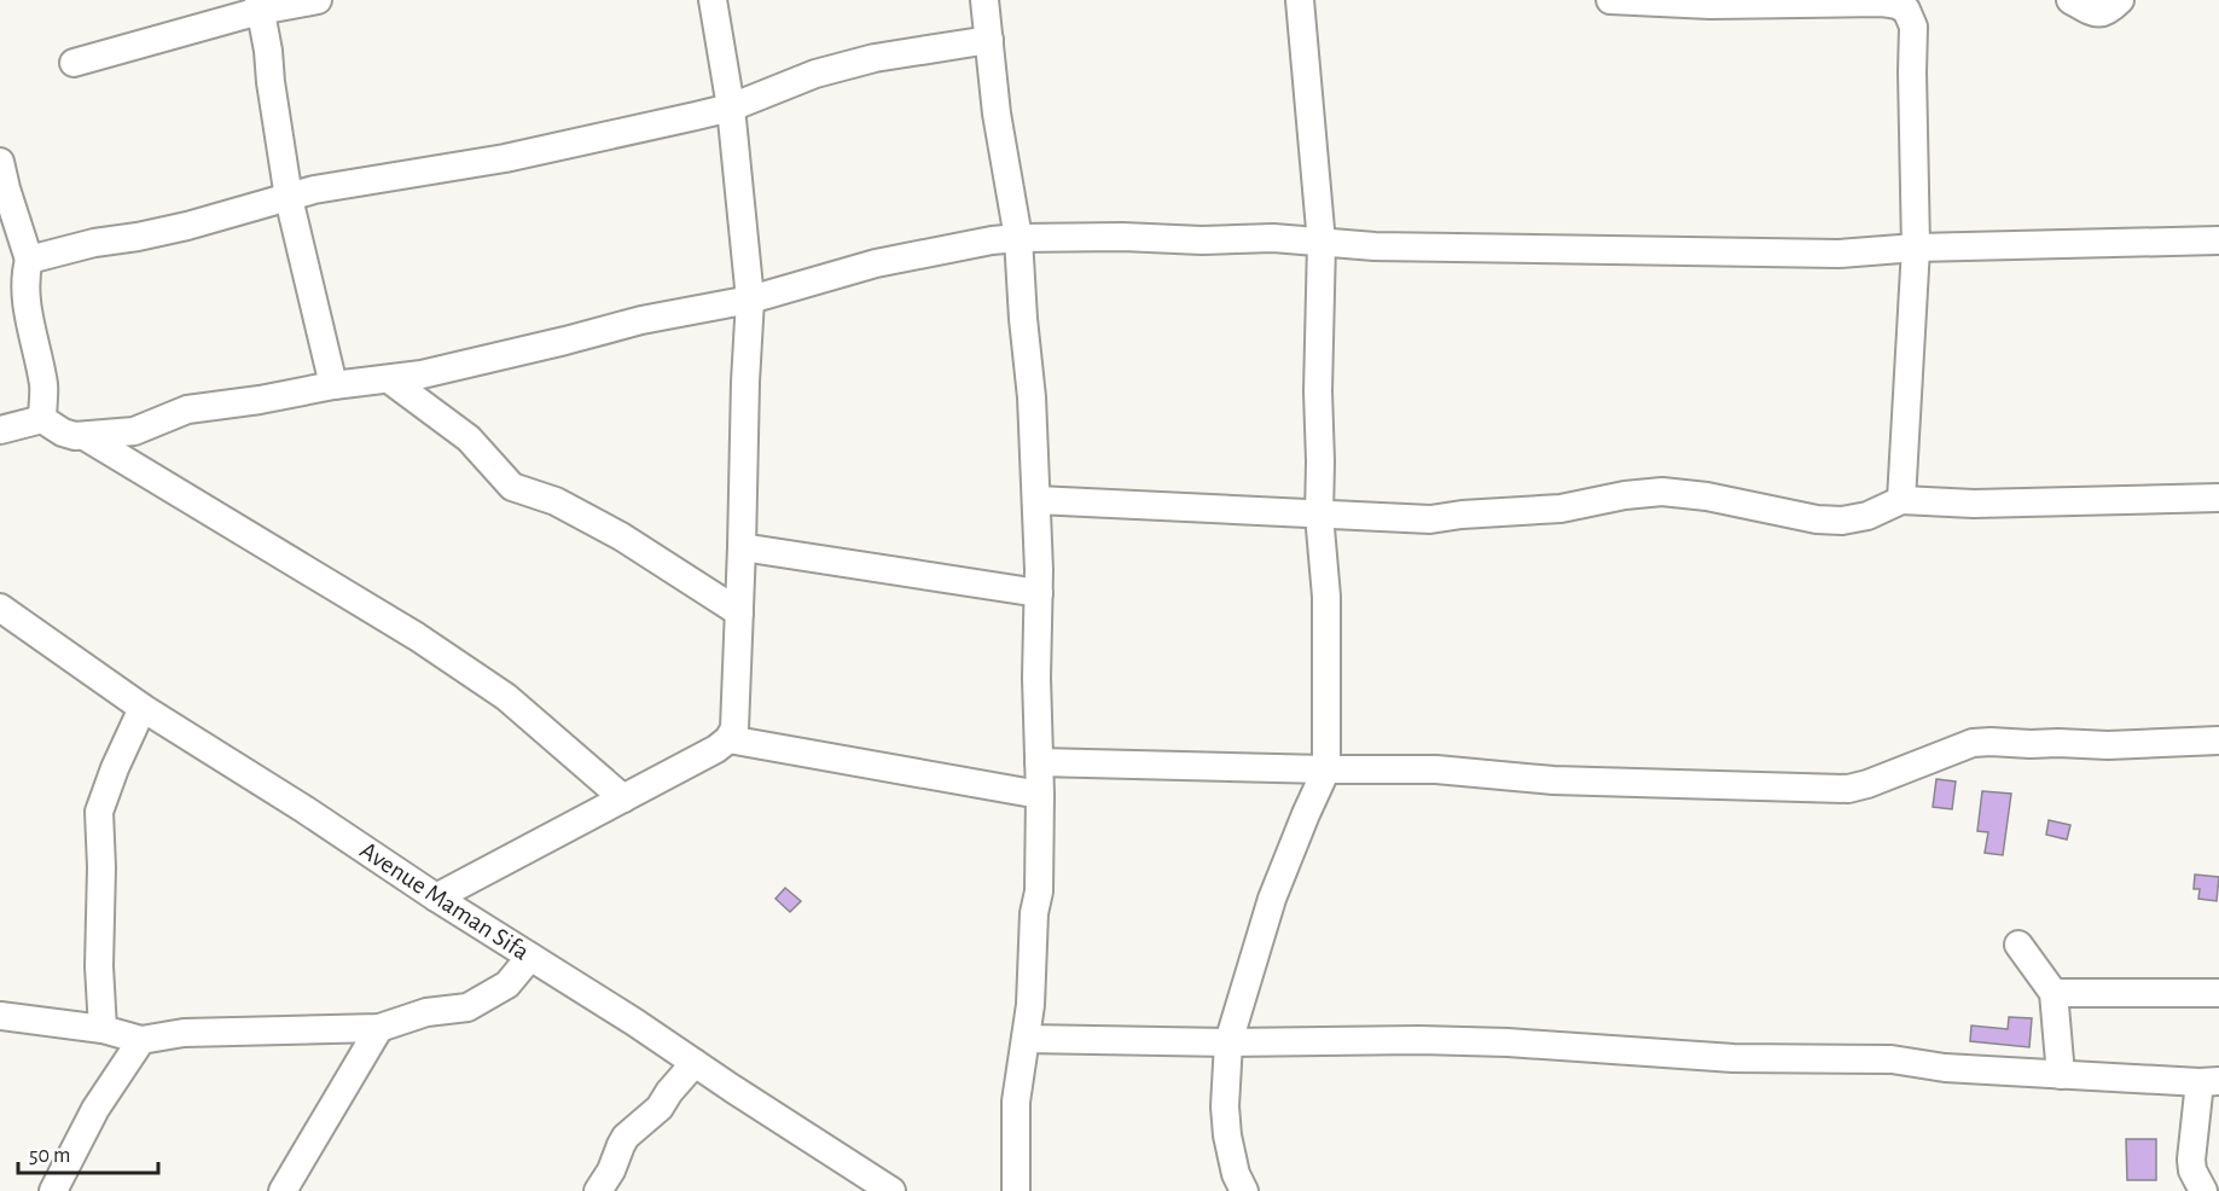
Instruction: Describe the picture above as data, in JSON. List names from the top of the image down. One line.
{"streets":{"street":["Avenue Maman Sifa"]},"scale_bar":"50 m"}
